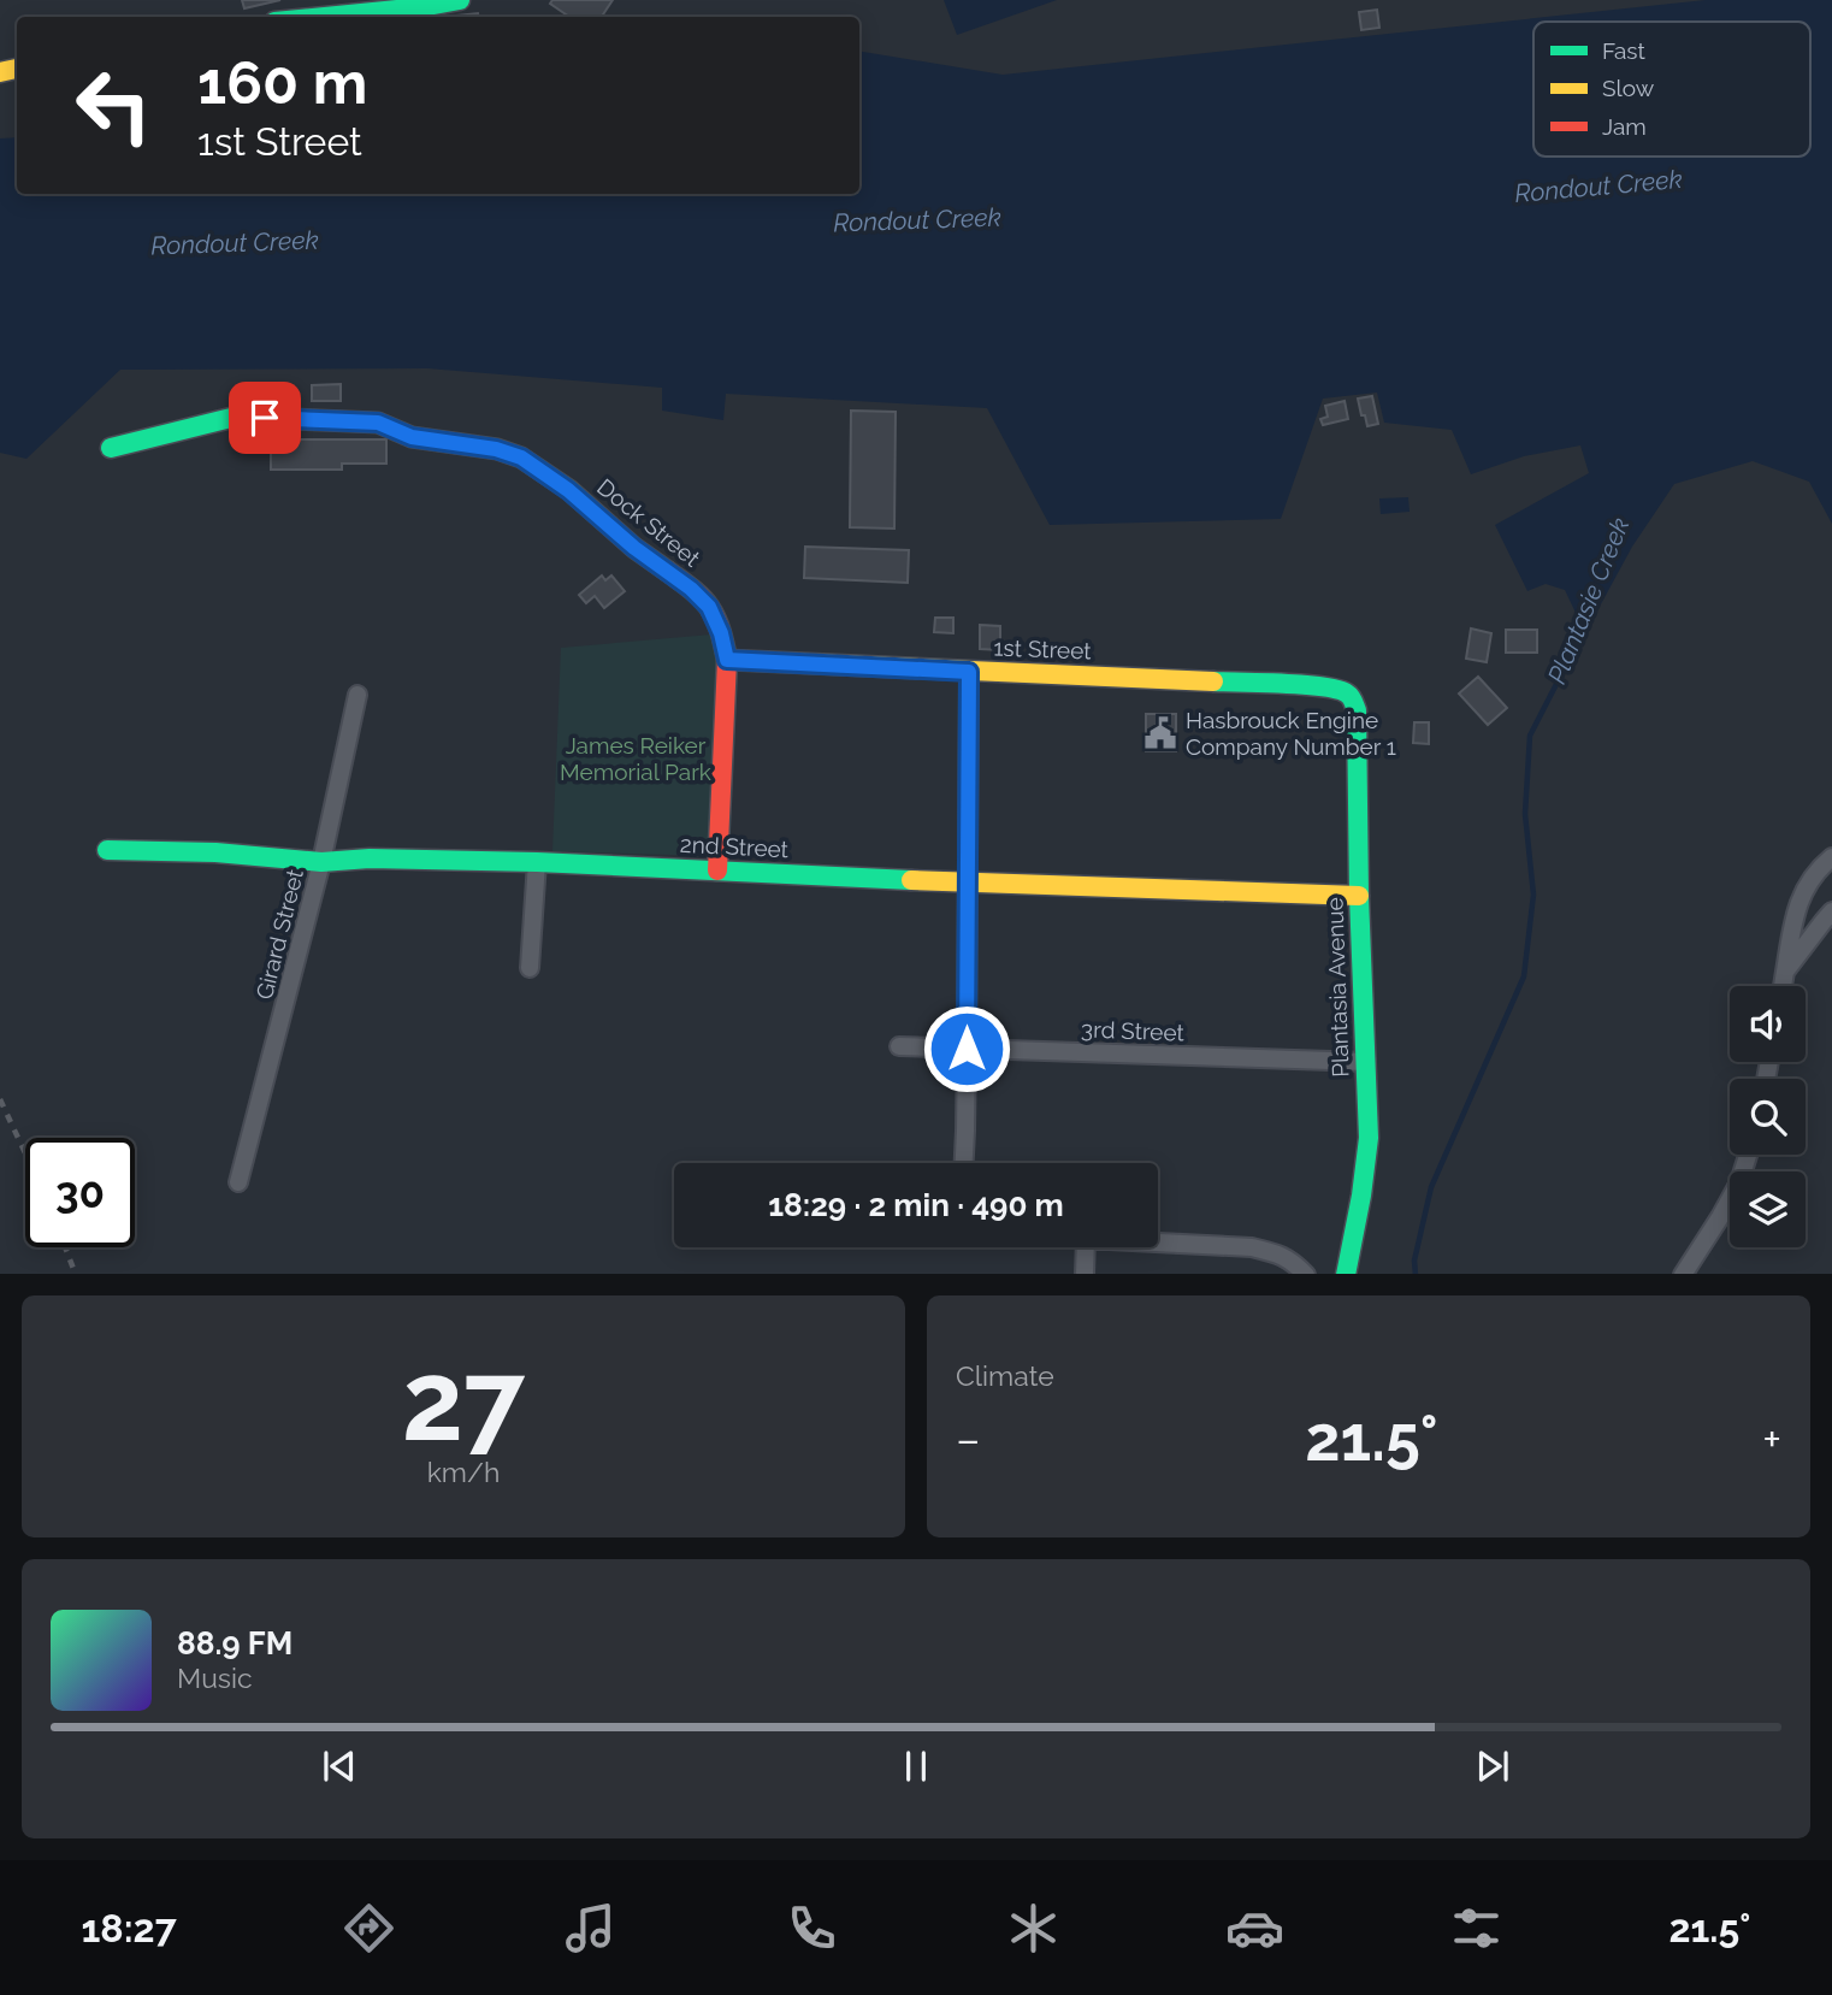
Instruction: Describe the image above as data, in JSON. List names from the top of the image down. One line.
{"streets":{"street":["Dock Street","1st Street","2nd Street","Girard Street","Plantasia Avenue","3rd Street"]},"crossings":[["Dock Street","1st Street"],["Dock Street","2nd Street"],["1st Street","Plantasia Avenue"],["2nd Street","Girard Street"],["2nd Street","Plantasia Avenue"],["Plantasia Avenue","3rd Street"]],"water":["Rondout Creek","Plantasie Creek"],"parks":["James Reiker Memorial Park"],"places":{"public building":["Hasbrouck Engine Company Number 1"]},"legend":["Fast","Slow","Jam"],"page":{"turn":["160 m","1st Street"],"limit":"30","trip":"18:29 · 2 min · 490 m","tile":[["27","km/h"],"Climate"],"heat":["−","21.5°","+"],"song":["88.9 FM","Music"],"tabs":["18:27","21.5°"]}}
